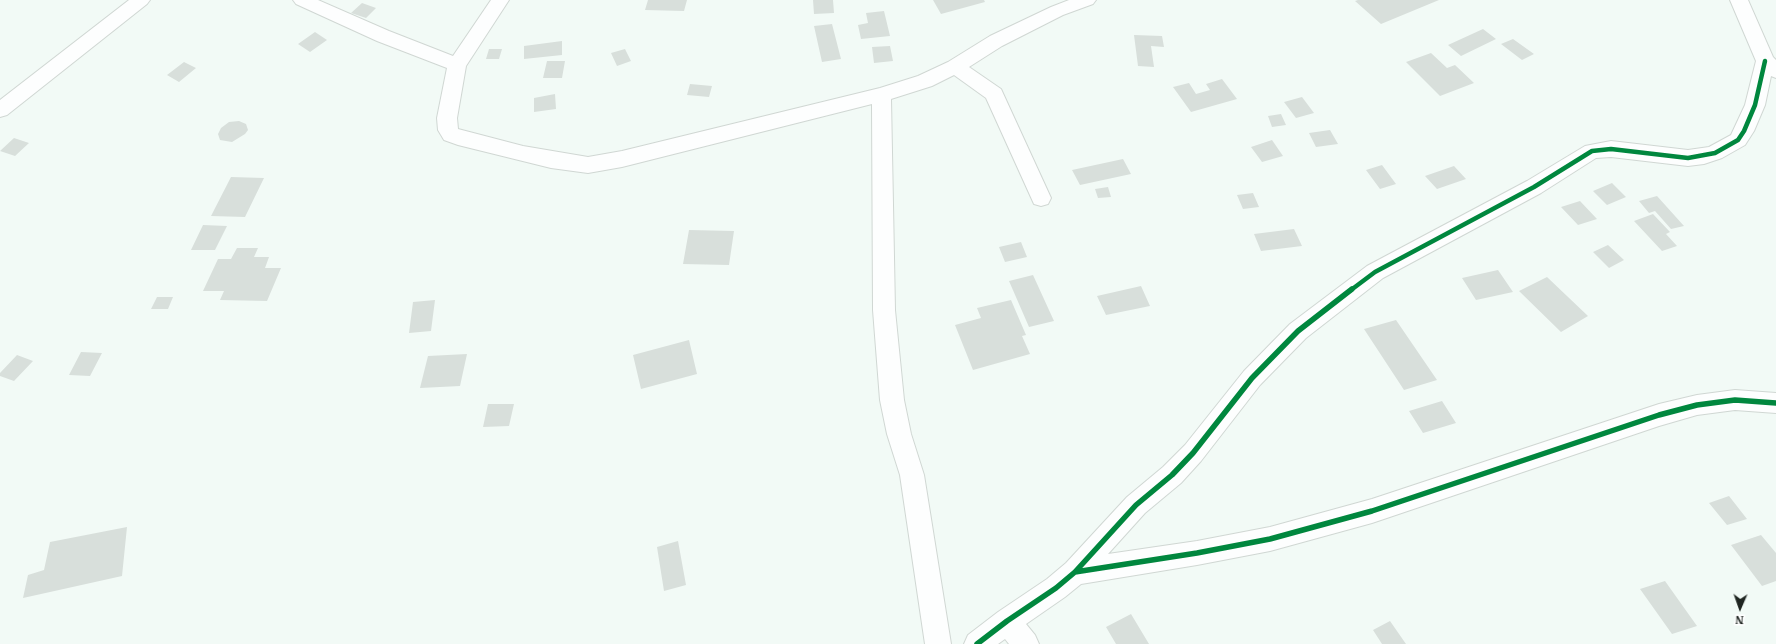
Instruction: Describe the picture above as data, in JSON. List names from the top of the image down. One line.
{"north":"bottom"}
